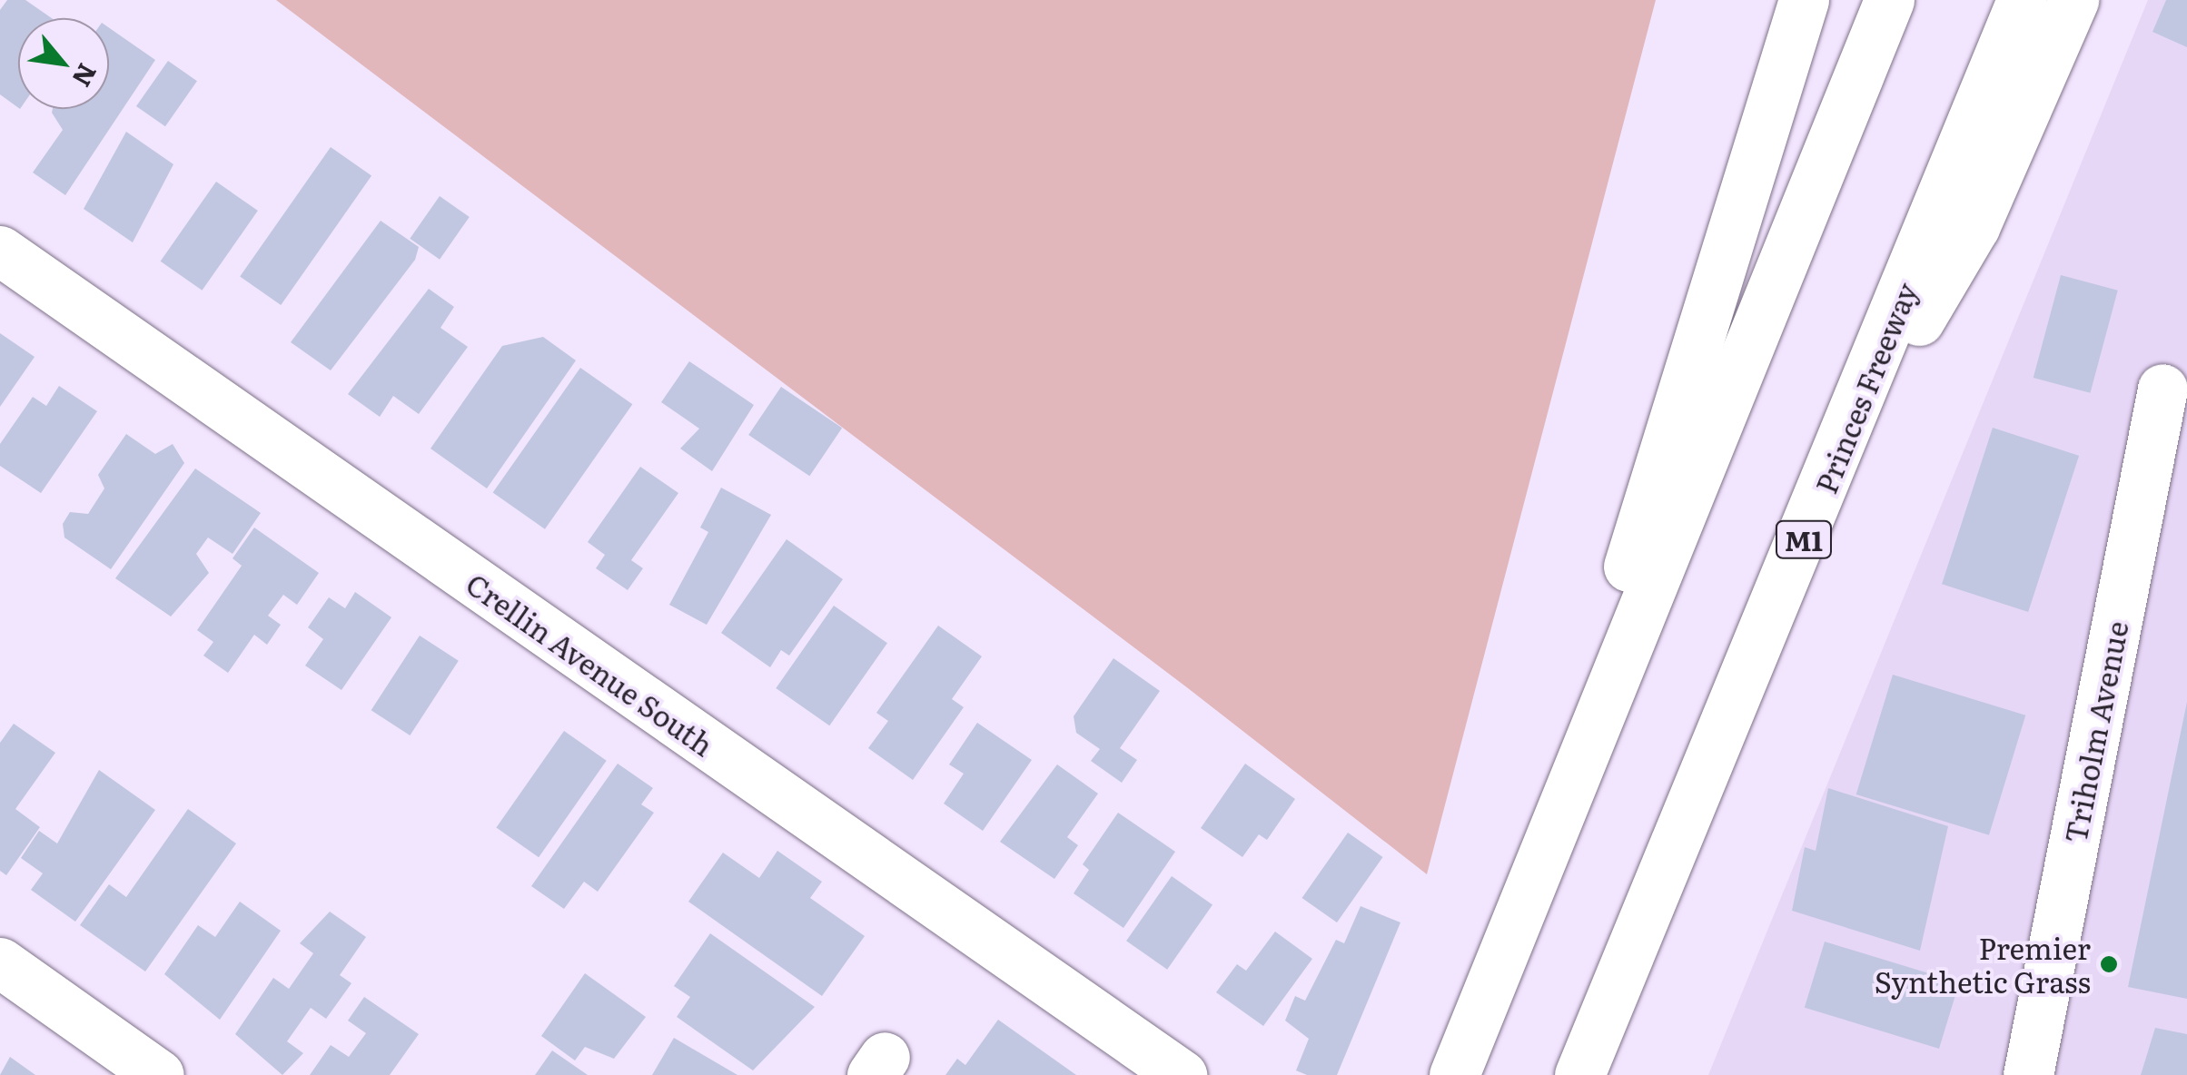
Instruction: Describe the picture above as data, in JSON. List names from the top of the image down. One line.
{"streets":{"main road":["Princes Freeway","M1","Crellin Avenue South","Triholm Avenue"]},"places":["Premier Synthetic Grass"],"north":"bottom right"}
